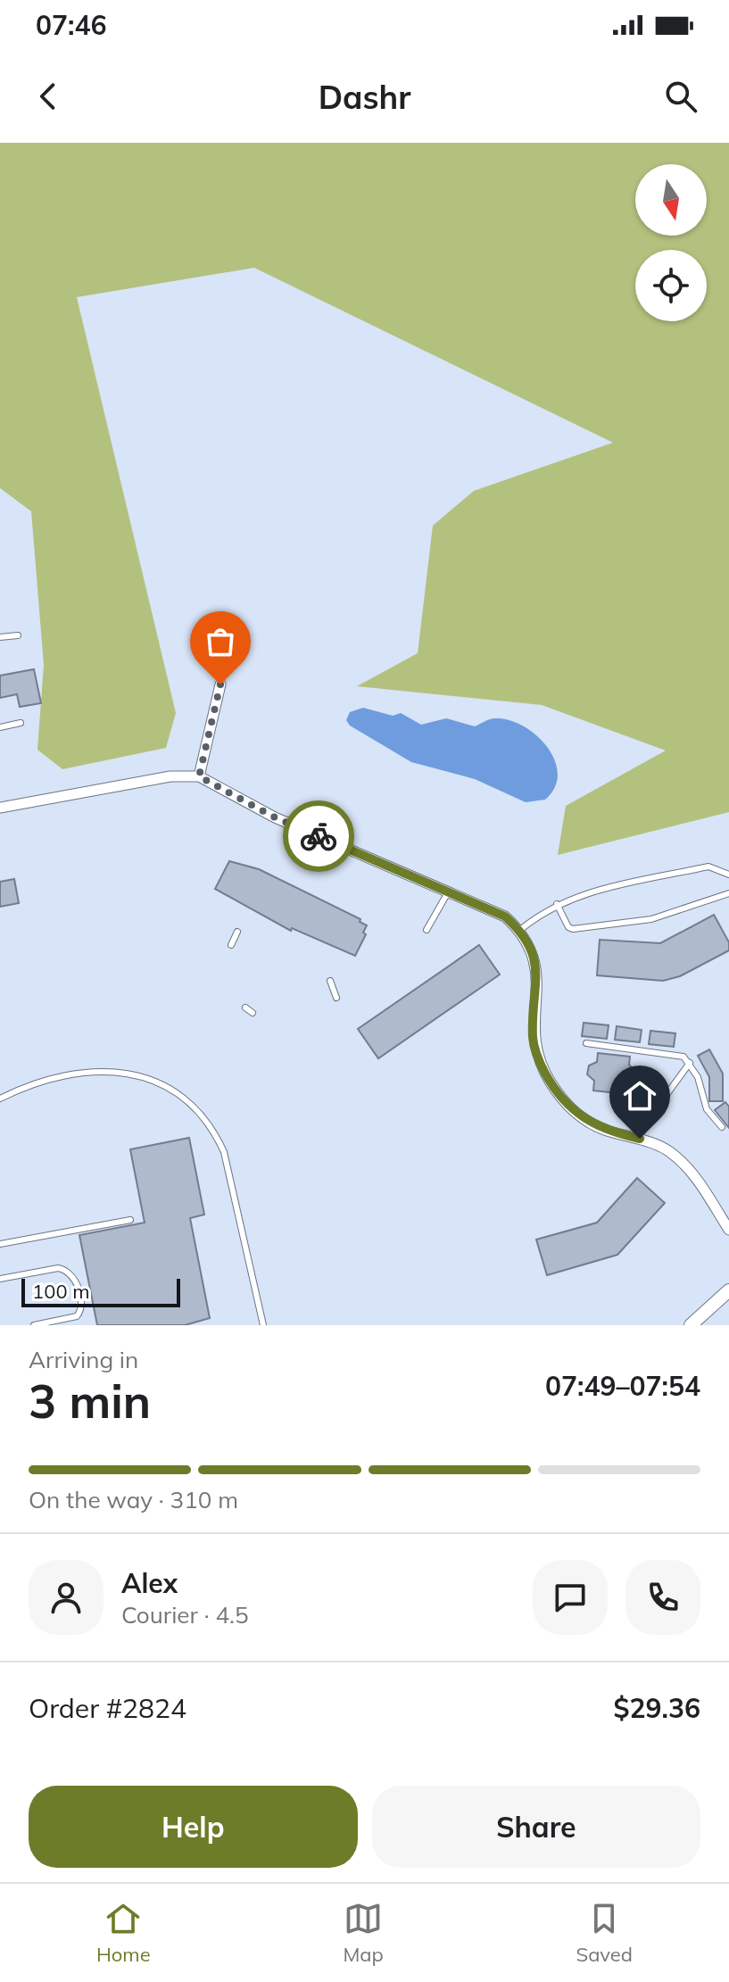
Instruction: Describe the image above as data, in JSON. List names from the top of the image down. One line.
{"scale_bar":"100 m","north":"bottom","page":{"status":"07:46","header":"Dashr","scale":"100 m","heading":["3 min","Arriving in","07:49–07:54"],"panel":["Alex","Courier · 4.5","Order #2824","$29.36"],"bar":"On the way · 310 m","buttons":["Help","Share"],"tabs":["Home","Map","Saved"]}}
